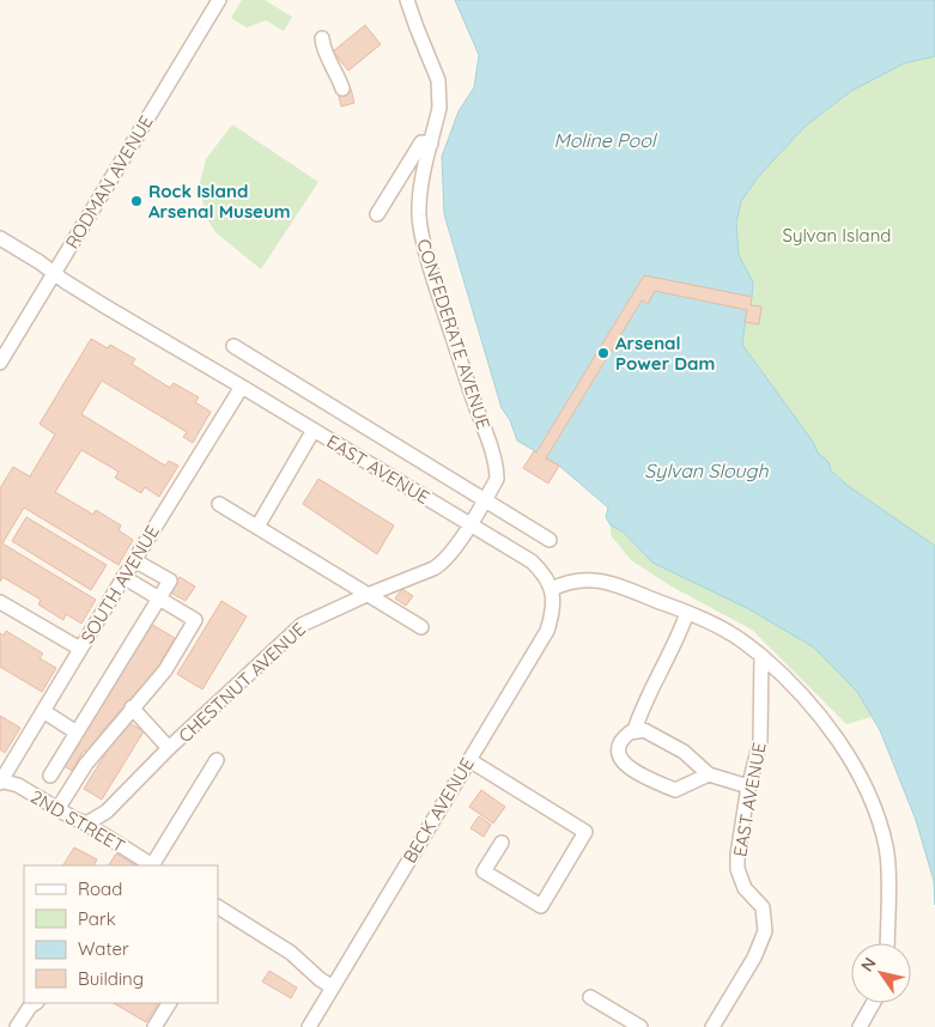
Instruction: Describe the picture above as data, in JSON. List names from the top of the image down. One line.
{"streets":{"street":["RODMAN AVENUE","CONFEDERATE AVENUE","EAST AVENUE","SOUTH AVENUE","CHESTNUT AVENUE","BECK AVENUE","2ND STREET"]},"crossings":[["RODMAN AVENUE","EAST AVENUE"],["CONFEDERATE AVENUE","EAST AVENUE"],["CONFEDERATE AVENUE","CHESTNUT AVENUE"],["EAST AVENUE","SOUTH AVENUE"],["EAST AVENUE","CHESTNUT AVENUE"],["EAST AVENUE","BECK AVENUE"],["SOUTH AVENUE","2ND STREET"],["CHESTNUT AVENUE","2ND STREET"]],"water":["Moline Pool","Sylvan Slough"],"parks":["Sylvan Island"],"places":["Rock Island Arsenal Museum","Arsenal Power Dam"],"legend":["Road","Park","Water","Building"],"north":"top left"}
